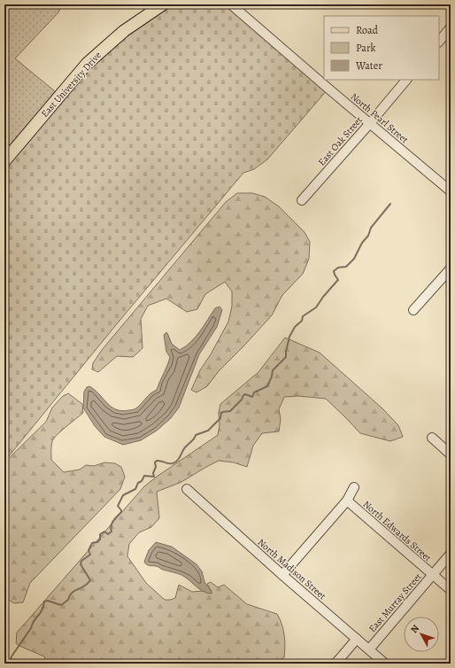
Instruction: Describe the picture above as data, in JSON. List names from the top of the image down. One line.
{"streets":{"main road":["East University Drive"],"street":["North Pearl Street","East Oak Street","North Edwards Street","North Madison Street","East Murray Street"]},"crossings":[["North Pearl Street","East Oak Street"],["North Edwards Street","East Murray Street"],["North Madison Street","East Murray Street"]],"legend":["Road","Park","Water"],"north":"top left"}
